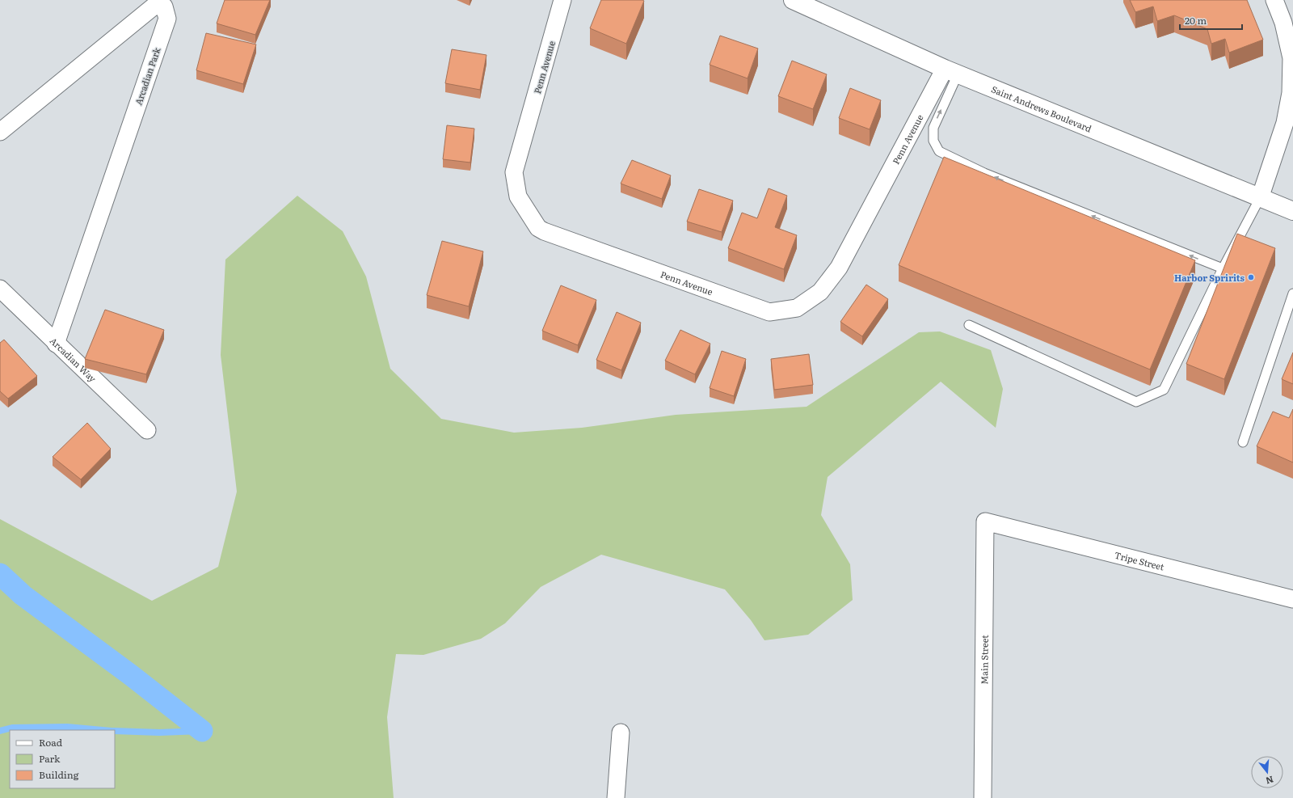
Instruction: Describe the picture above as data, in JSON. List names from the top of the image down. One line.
{"streets":{"main road":["Saint Andrews Boulevard"],"street":["Penn Avenue","Arcadian Park","Arcadian Way","Tripe Street","Main Street"]},"crossings":[["Penn Avenue","Saint Andrews Boulevard"],["Arcadian Park","Arcadian Way"],["Tripe Street","Main Street"]],"places":["Harbor Spririts"],"legend":["Road","Park","Building"],"scale_bar":"20 m","north":"bottom"}
